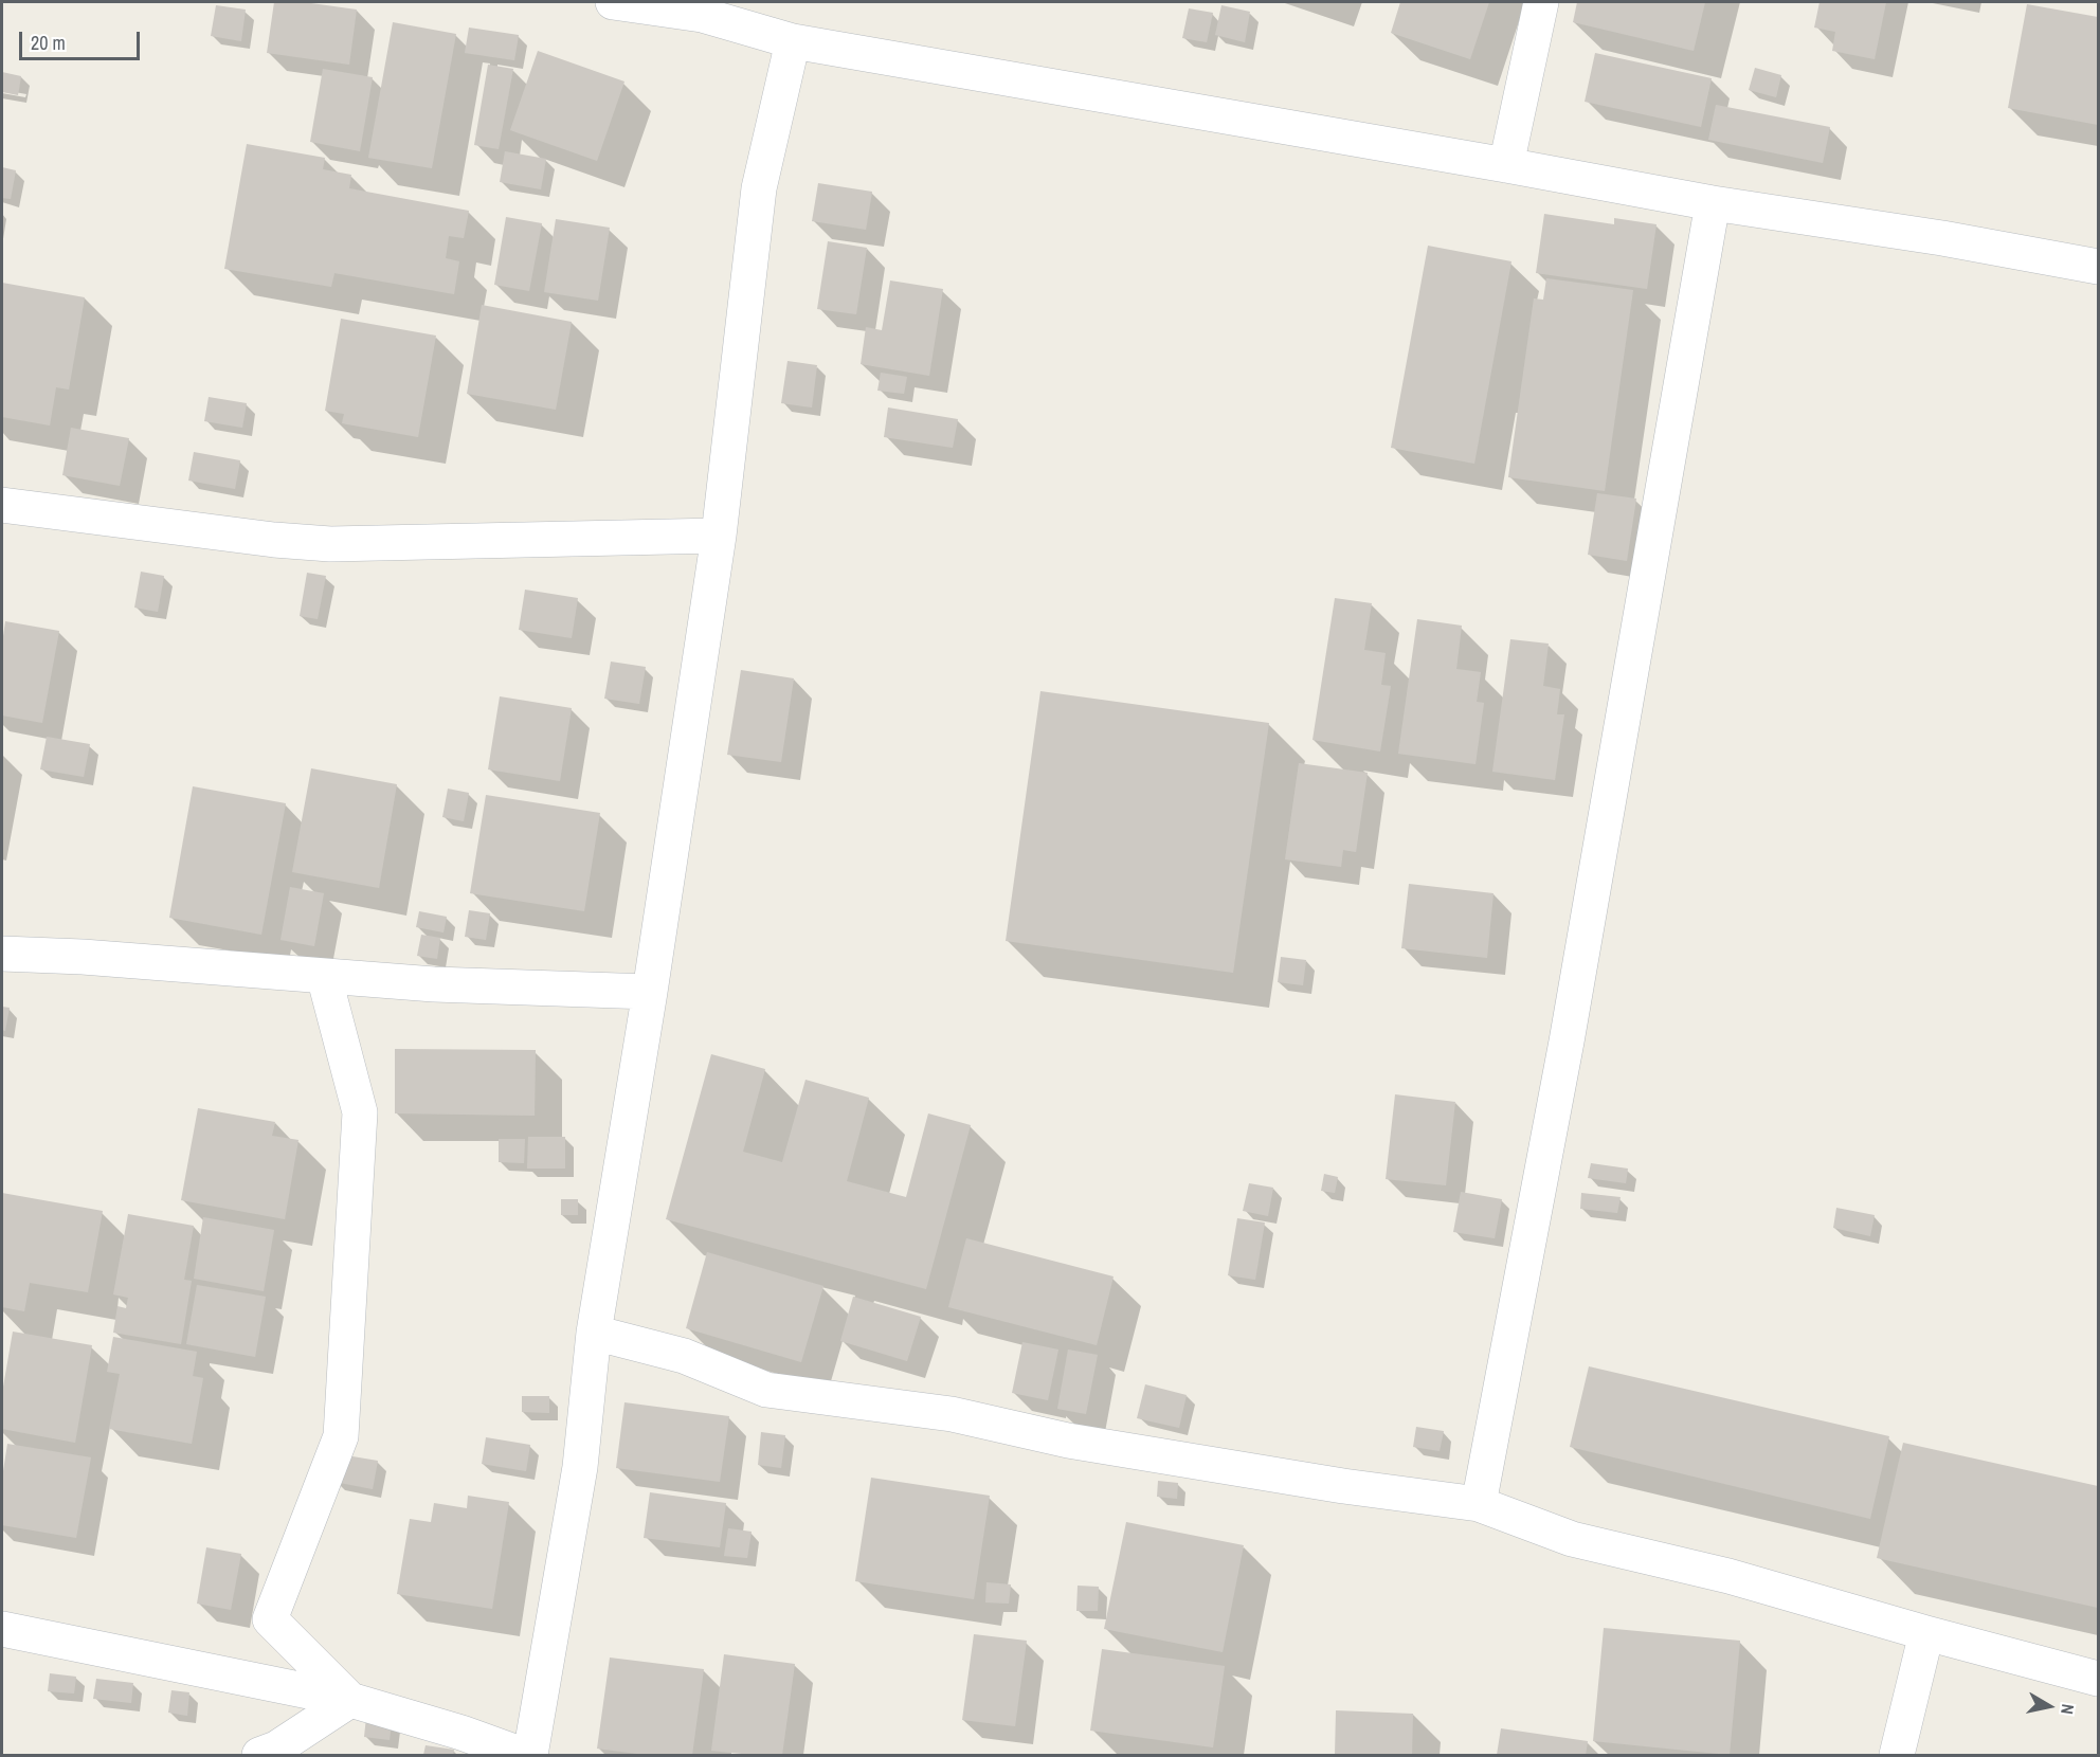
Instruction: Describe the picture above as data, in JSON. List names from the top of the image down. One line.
{"scale_bar":"20 m","north":"right"}
